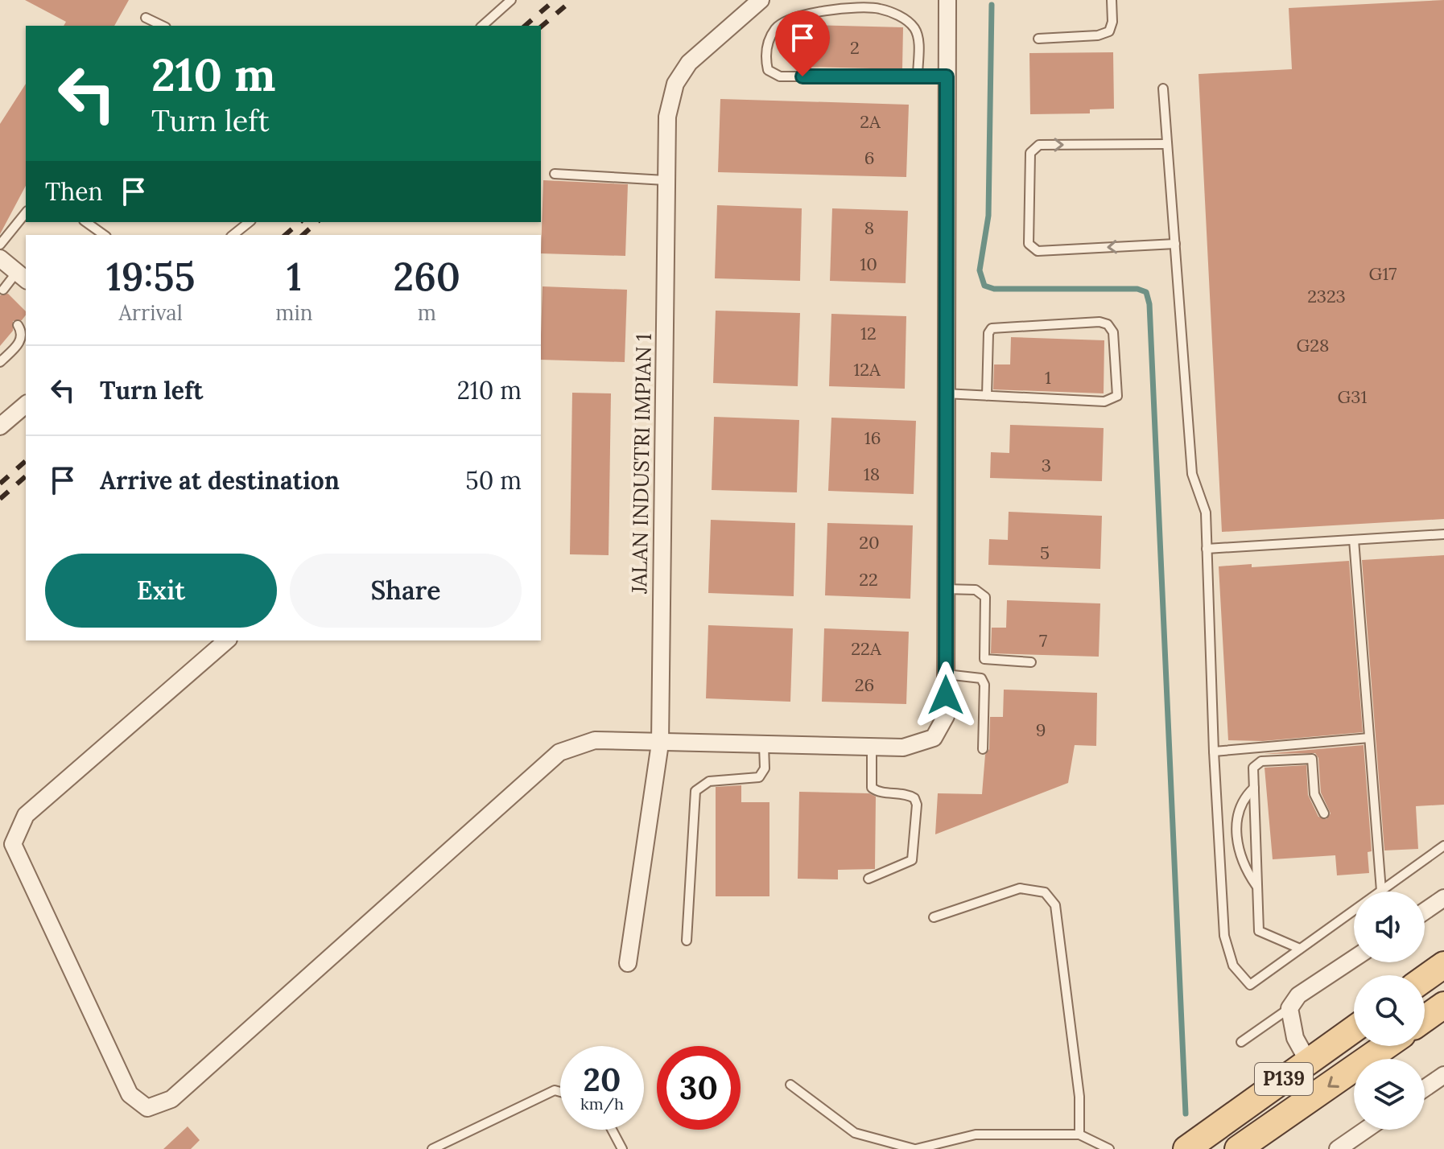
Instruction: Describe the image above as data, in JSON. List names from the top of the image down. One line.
{"streets":{"main road":["P139"],"street":["JALAN INDUSTRI IMPIAN 1"]},"house_numbers":["2","2A","6","8","10","G17","2323","12","G28","12A","1","G31","16","3","18","20","5","22","7","22A","26","9"],"page":{"turn":["210 m","Turn left"],"then":"Then","eta":["19:55","Arrival","1","min","260","m"],"list":[{"name":"Turn left","value":"210 m"},{"name":"Arrive at destination","value":"50 m"}],"buttons":["Exit","Share"],"speed":"20 km/h","limit":"30"}}
